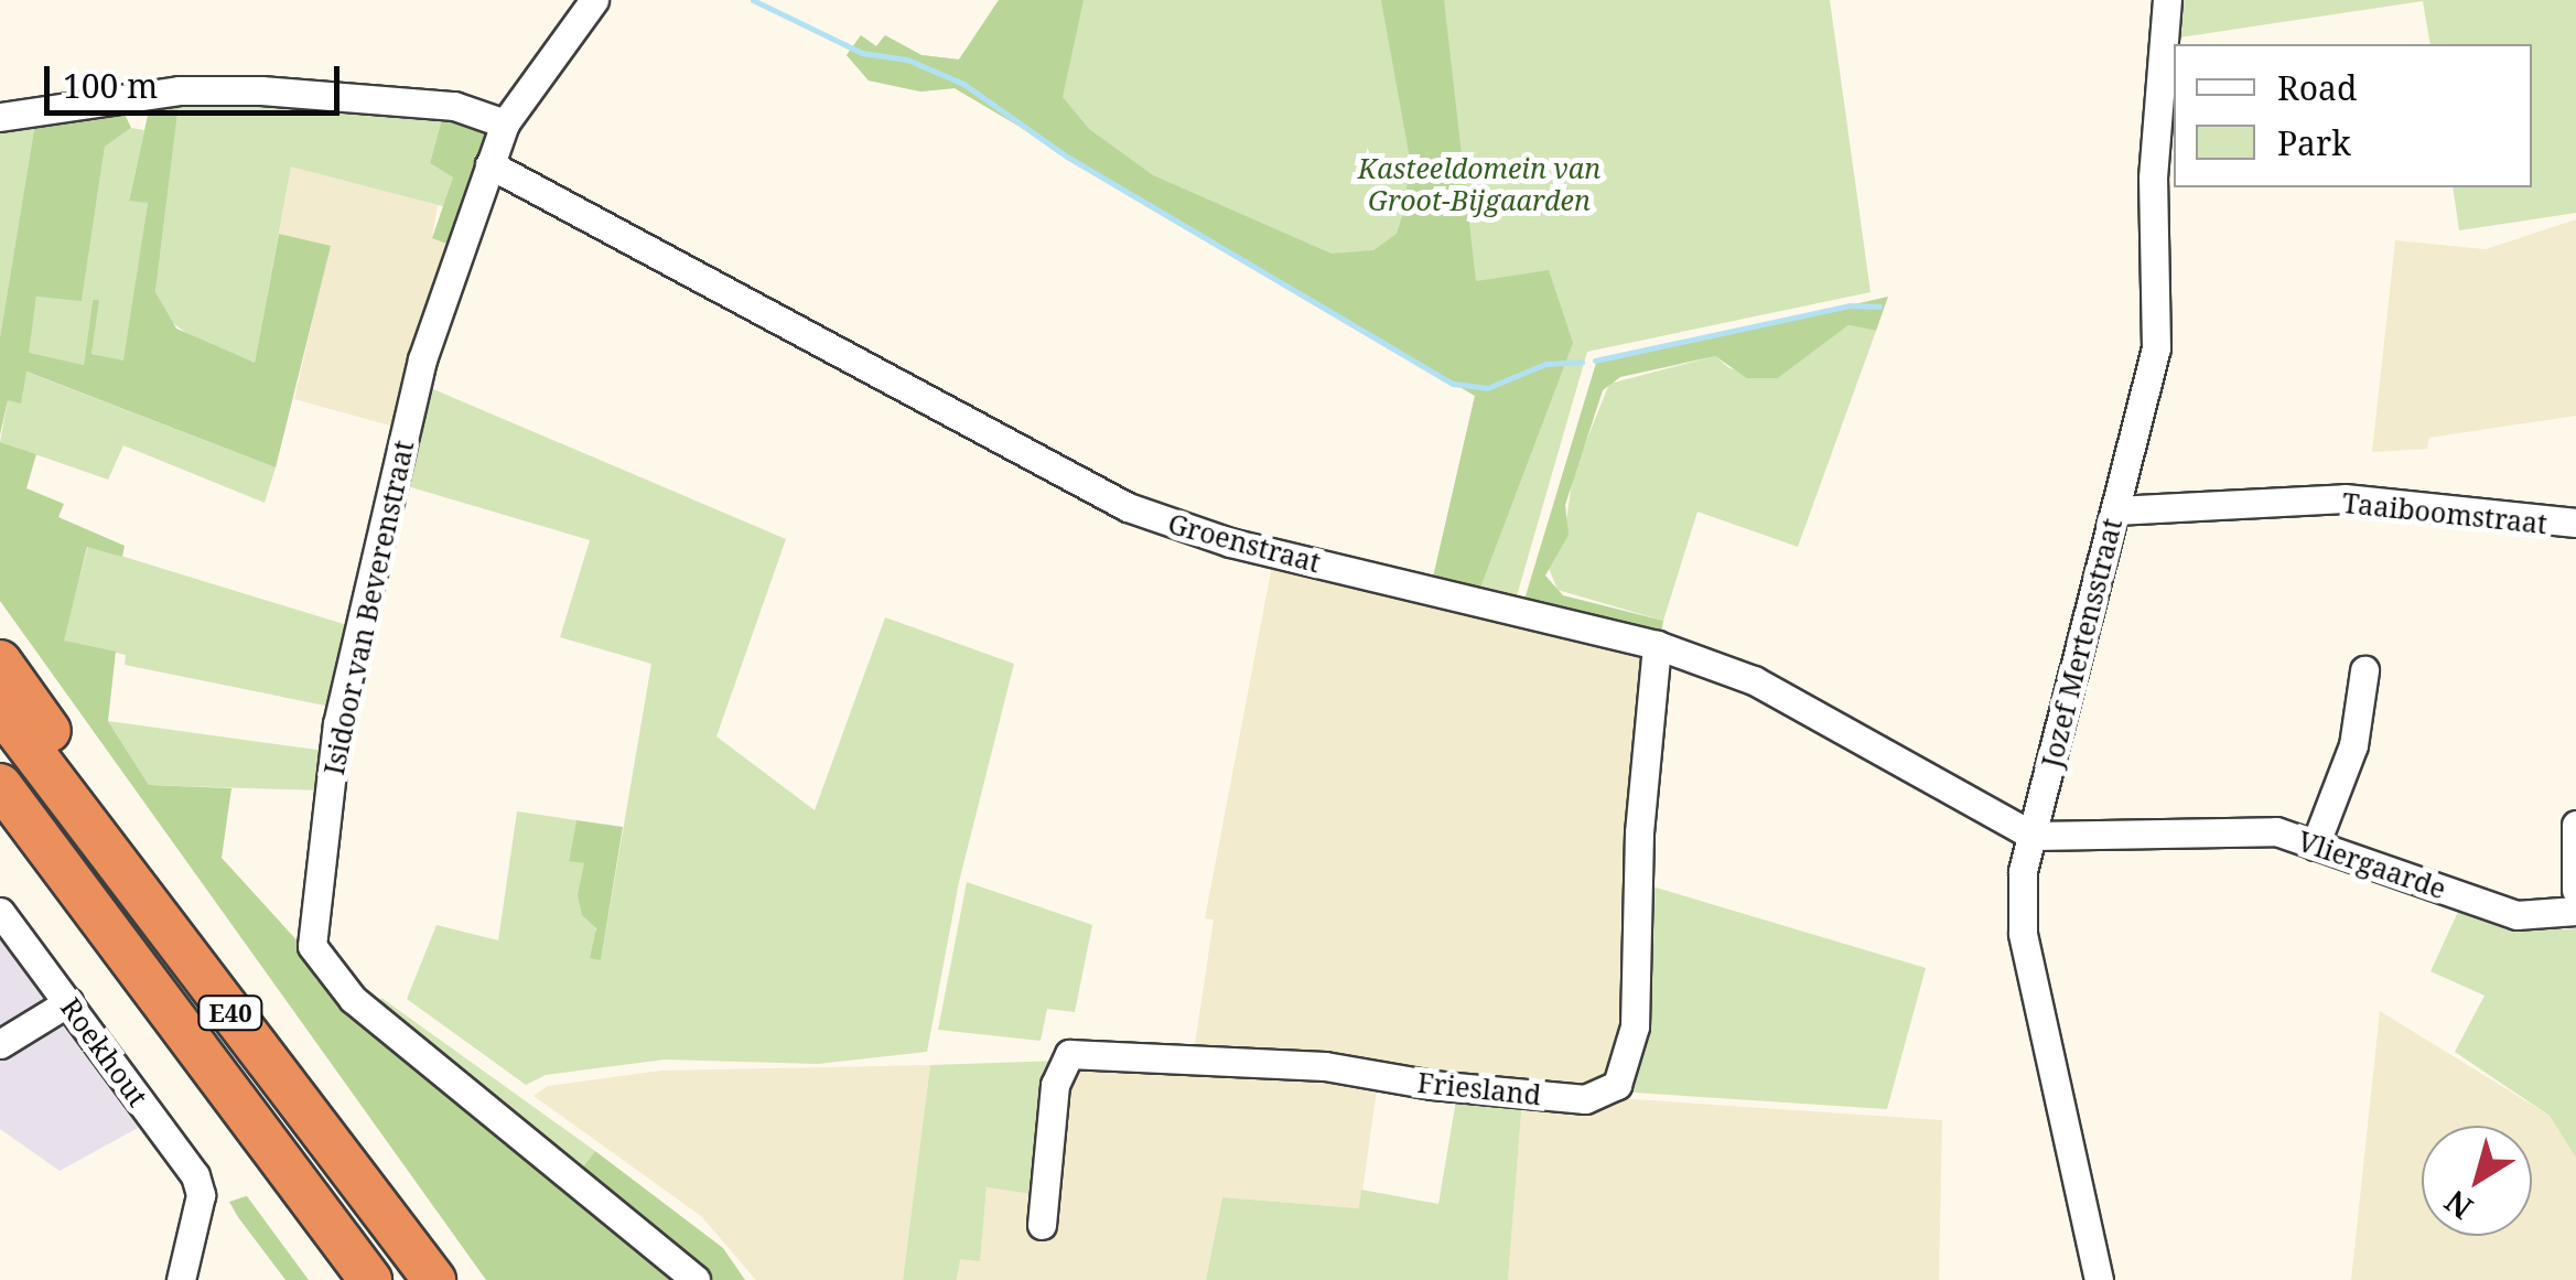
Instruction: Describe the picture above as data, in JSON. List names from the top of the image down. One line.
{"streets":{"highway":["E40"],"street":["Taaiboomstraat","Groenstraat","Isidoor van Beverenstraat","Jozef Mertensstraat","Vliergaarde","Roekhout","Friesland"]},"crossings":[["Taaiboomstraat","Jozef Mertensstraat"],["Groenstraat","Isidoor van Beverenstraat"],["Groenstraat","Jozef Mertensstraat"],["Groenstraat","Vliergaarde"],["Groenstraat","Friesland"],["Jozef Mertensstraat","Vliergaarde"]],"parks":["Kasteeldomein van Groot-Bijgaarden"],"legend":["Road","Park"],"scale_bar":"100 m","north":"bottom left"}
